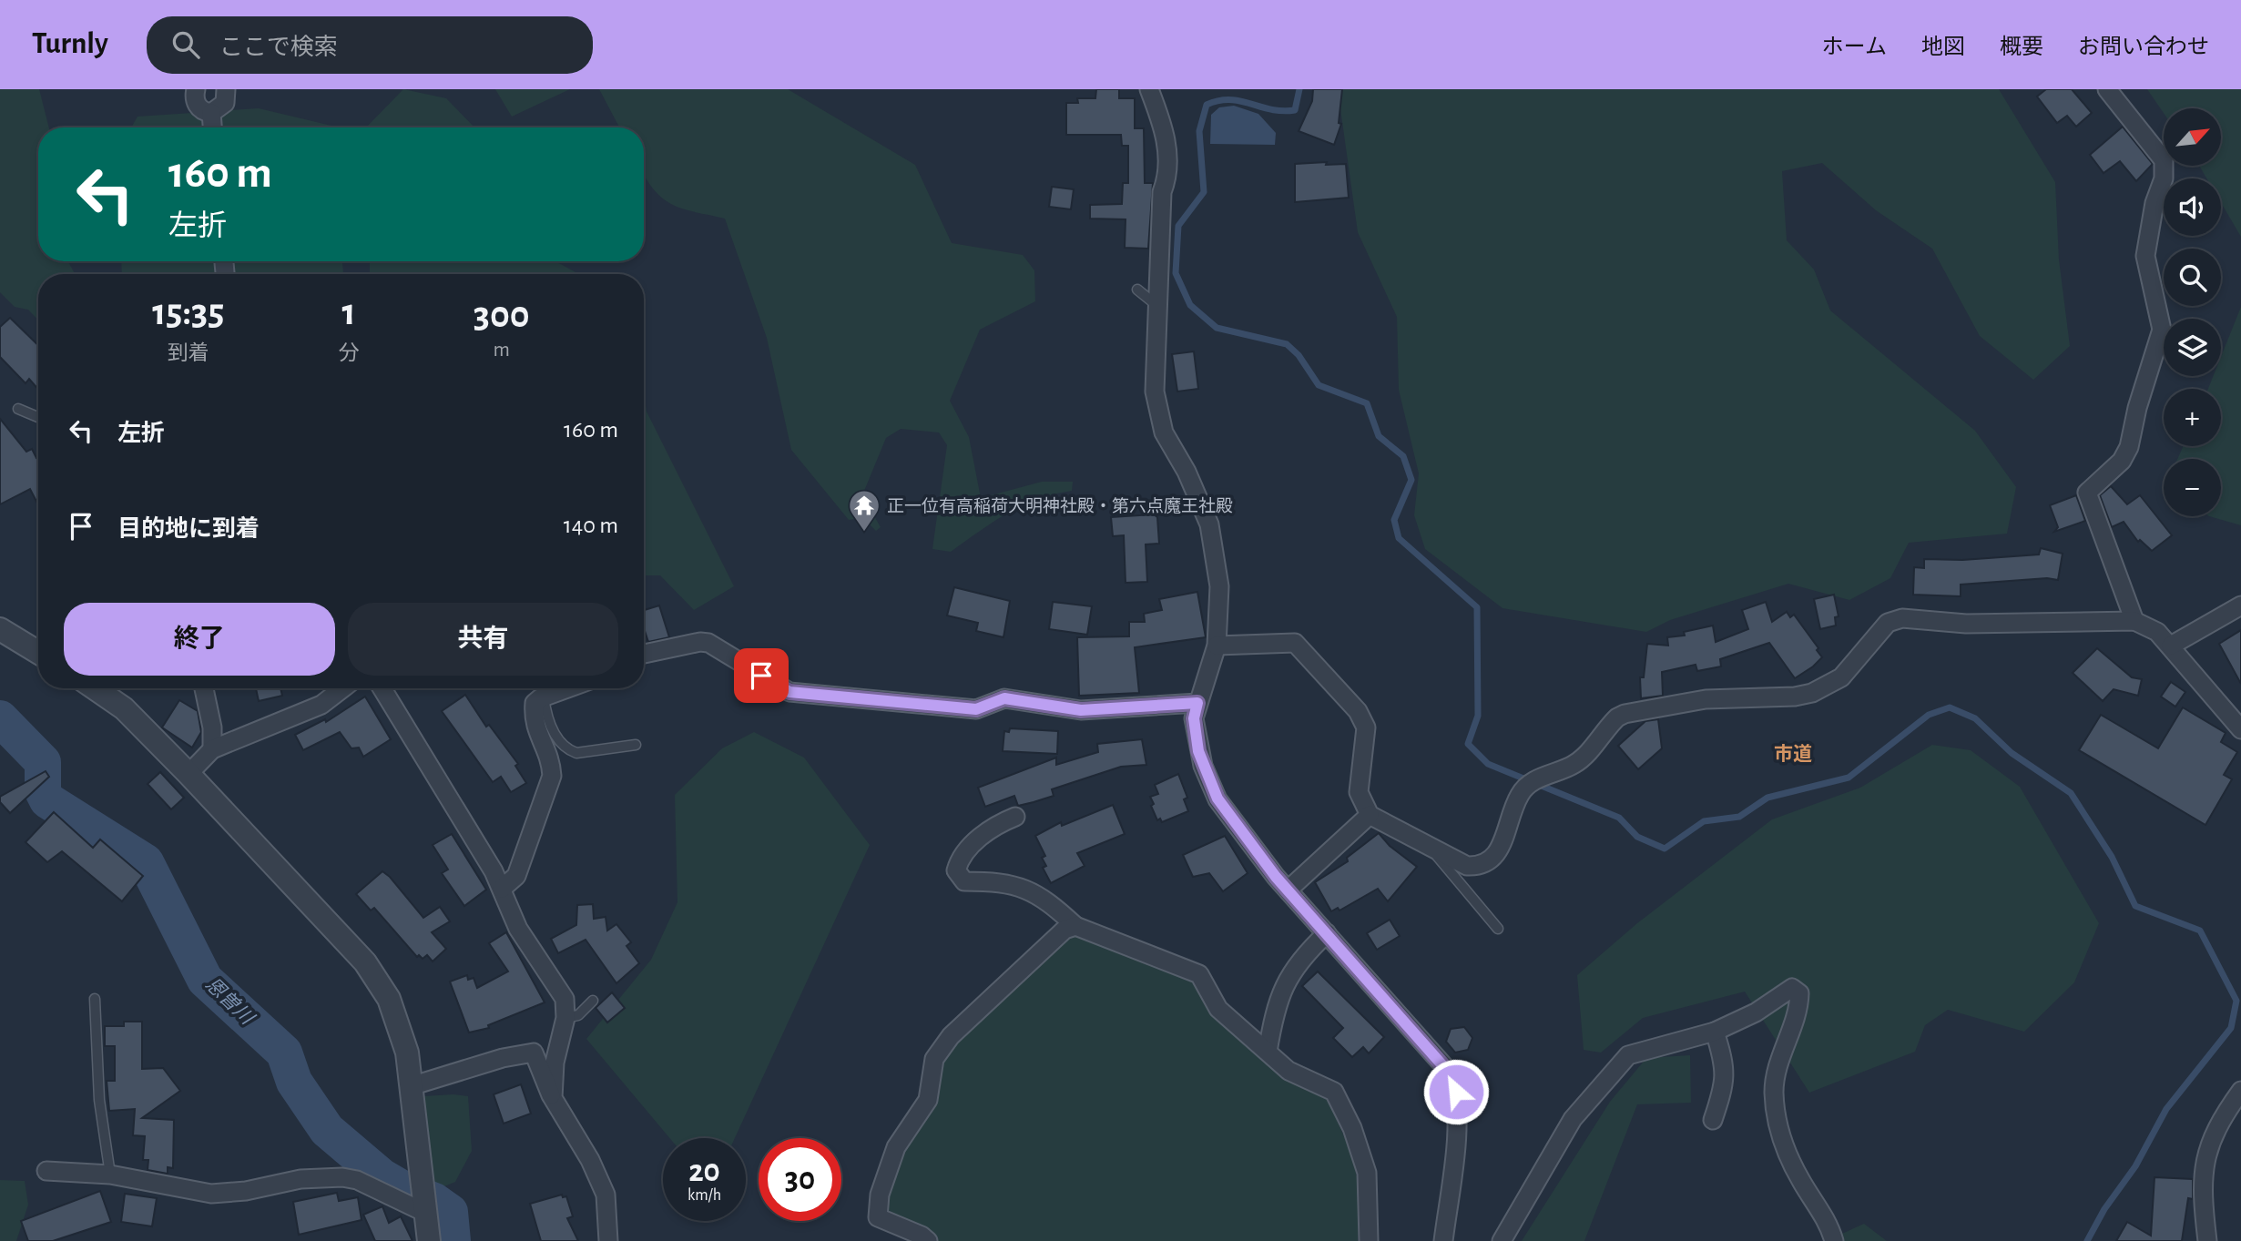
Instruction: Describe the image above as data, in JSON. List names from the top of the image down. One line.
{"districts":["市道"],"water":["恩曽川"],"places":{"temple":["正一位有高稲荷大明神社殿・第六点魔王社殿"]},"north":"top right","page":{"header":"Turnly","search":"ここで検索","nav":["ホーム","地図","概要","お問い合わせ"],"map_buttons":["+","−"],"turn":["160 m","左折"],"eta":["15:35","到着","1","分","300","m"],"list":[{"name":"左折","value":"160 m"},{"name":"目的地に到着","value":"140 m"}],"buttons":["終了","共有"],"speed":"20 km/h","limit":"30"}}
